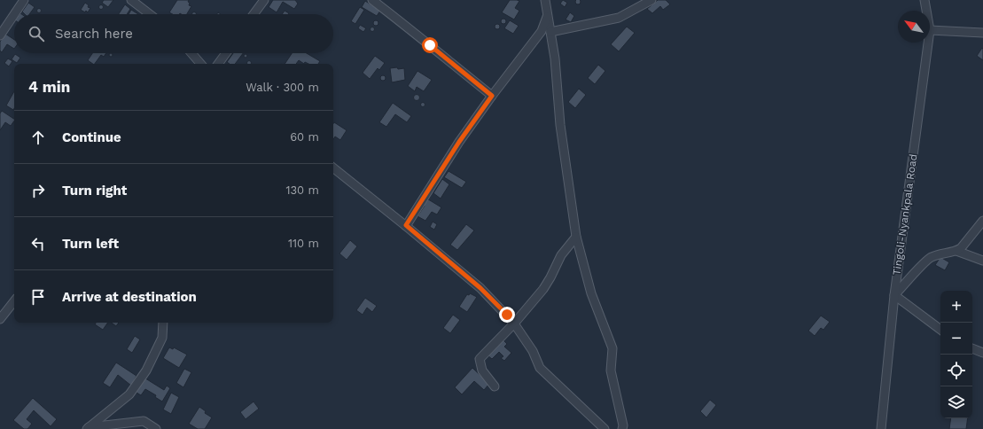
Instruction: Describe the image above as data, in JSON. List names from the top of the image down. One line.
{"streets":{"street":["Tingoli-Nyankpala Road"]},"north":"top left","page":{"search":"Search here","heading":["4 min","Walk · 300 m"],"list":[["Continue","60 m"],["Turn right","130 m"],["Turn left","110 m"],"Arrive at destination"],"map_buttons":["+","−"]}}
